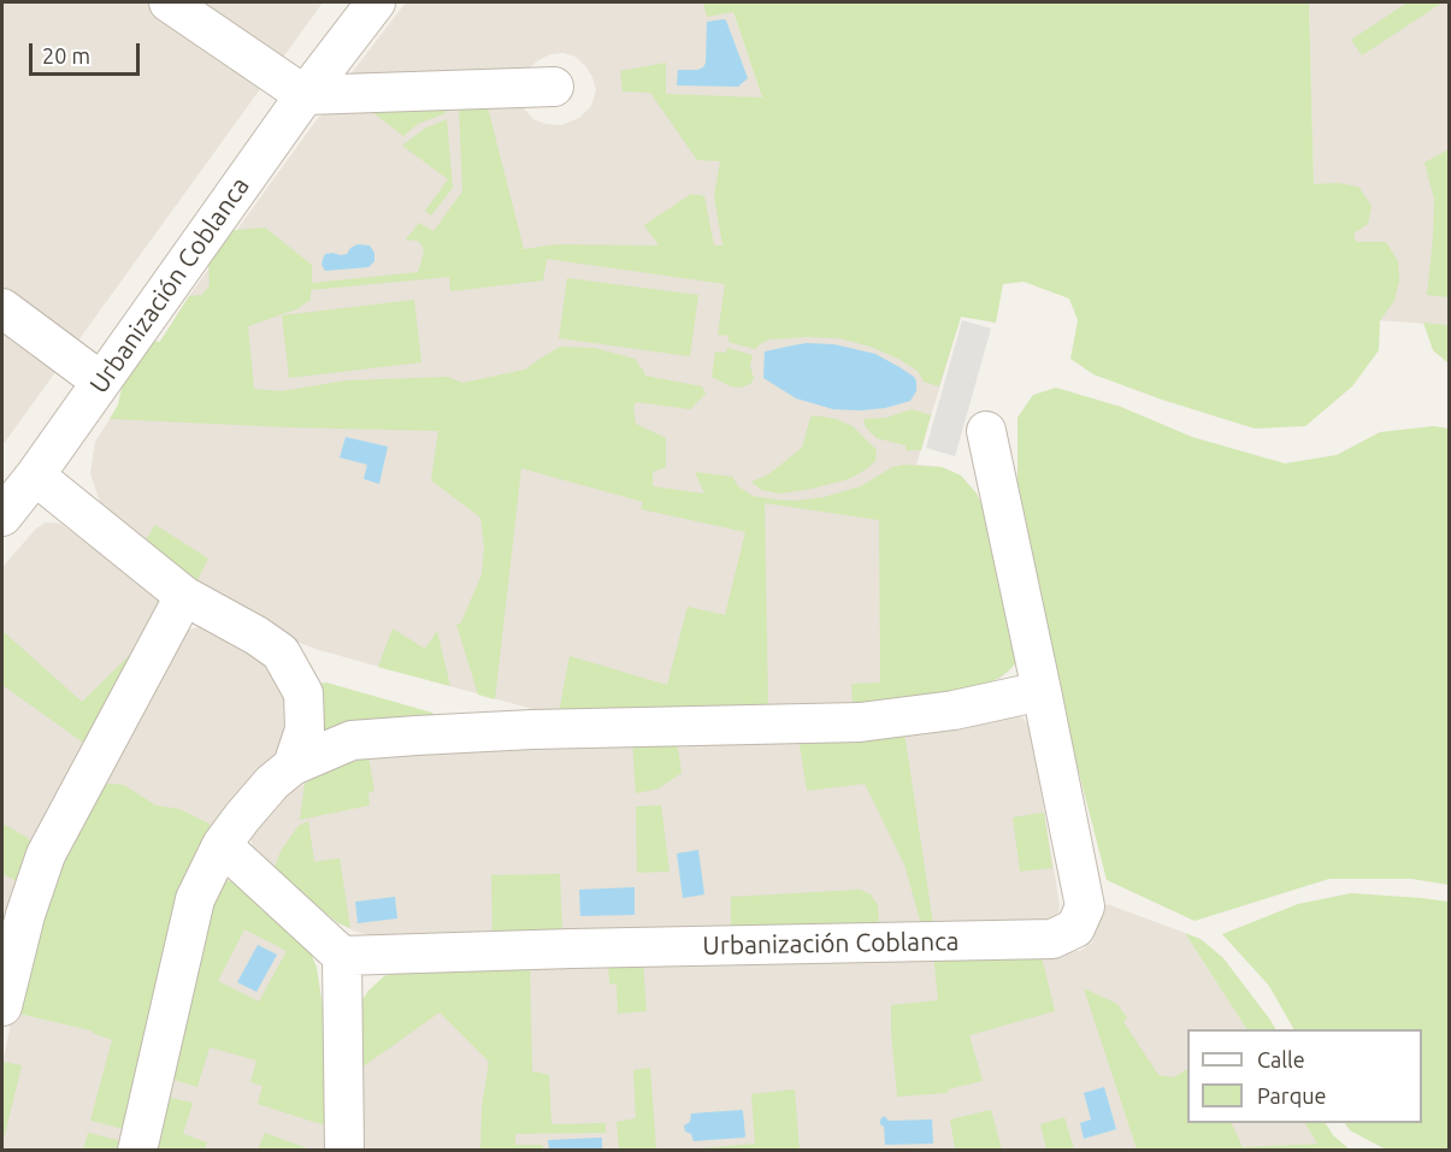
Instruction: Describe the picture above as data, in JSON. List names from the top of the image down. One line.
{"streets":{"street":["Urbanización Coblanca"]},"legend":["Calle","Parque"],"scale_bar":"20 m"}
